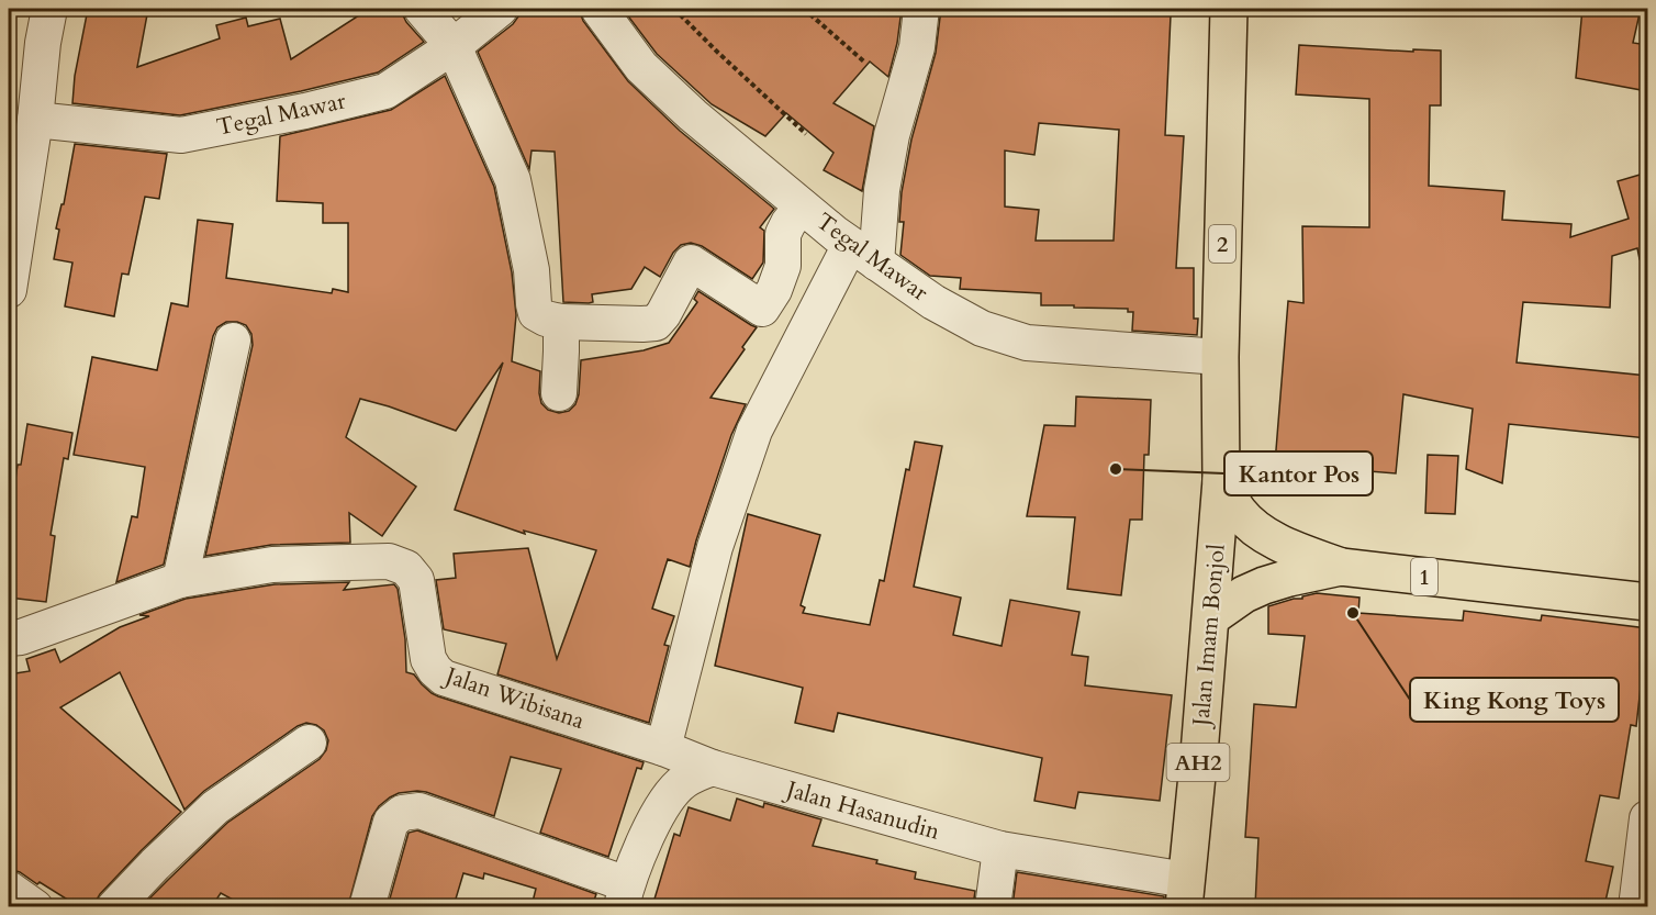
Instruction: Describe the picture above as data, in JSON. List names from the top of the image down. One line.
{"streets":{"highway":["2","1","Jalan Imam Bonjol","AH2"],"street":["Tegal Mawar","Jalan Wibisana","Jalan Hasanudin"]},"crossings":[["Tegal Mawar","2"],["2","Jalan Imam Bonjol"],["1","Jalan Imam Bonjol"],["Jalan Imam Bonjol","Jalan Hasanudin"],["Jalan Wibisana","Jalan Hasanudin"]],"places":["Kantor Pos","King Kong Toys"]}
